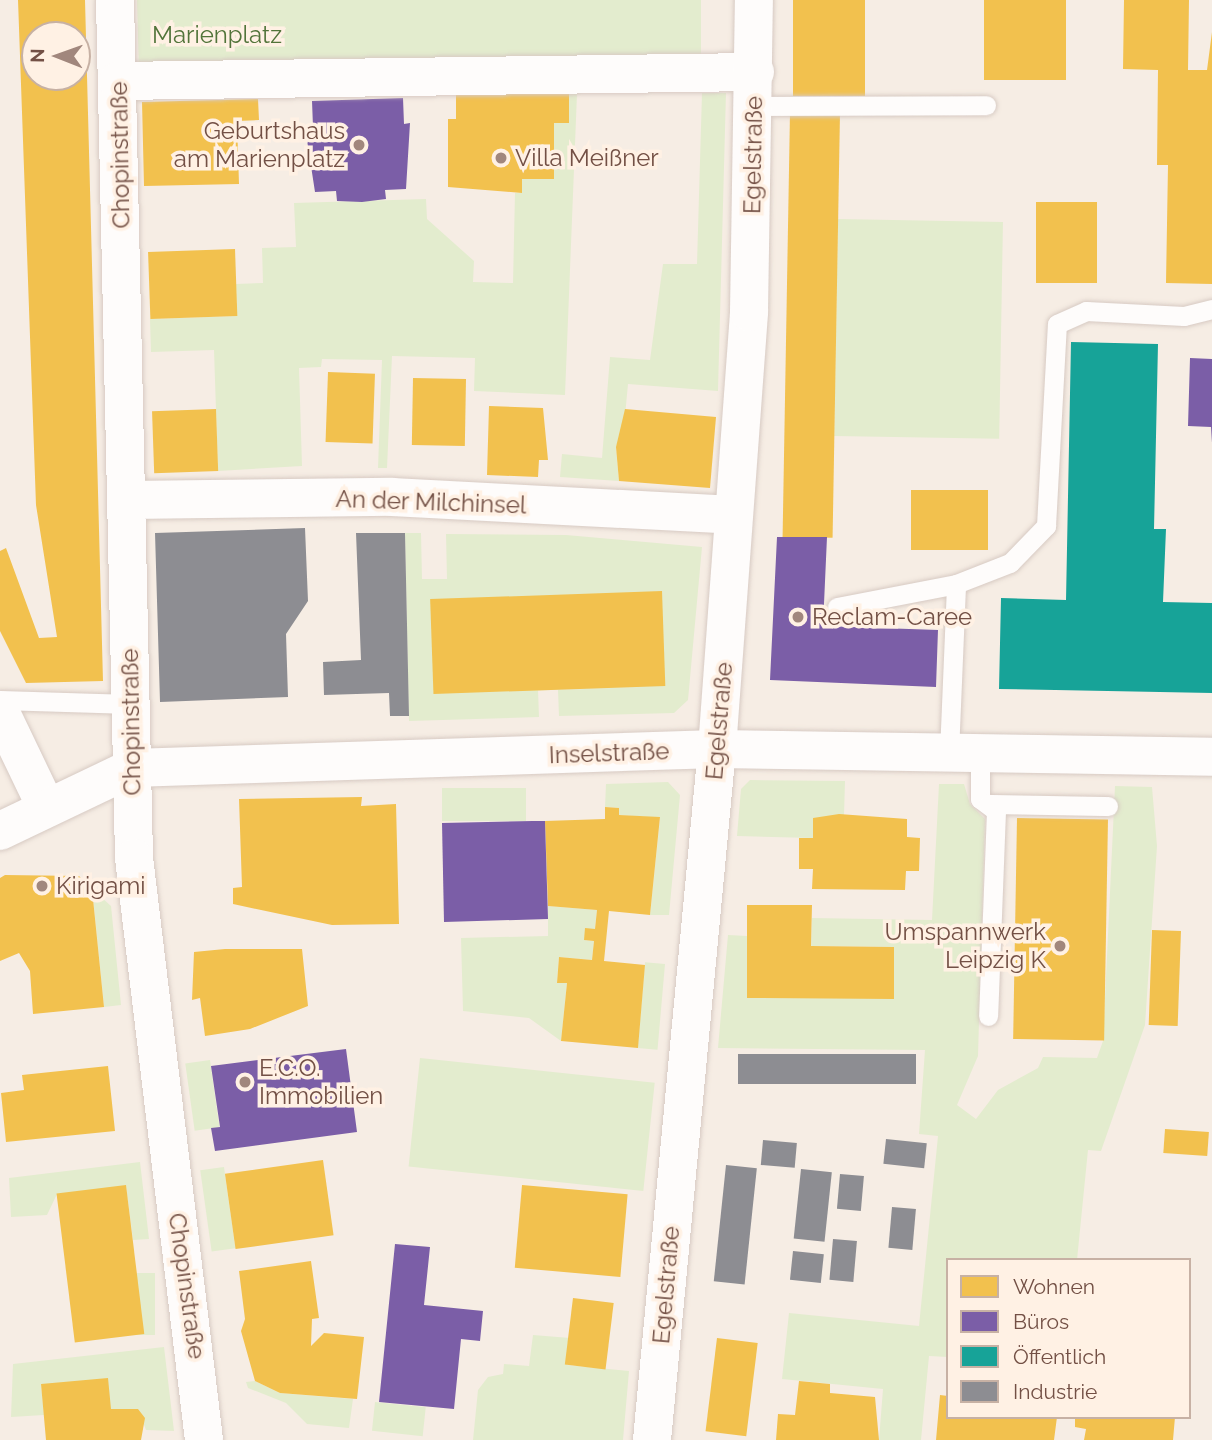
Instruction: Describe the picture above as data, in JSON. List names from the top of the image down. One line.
{"streets":{"street":["Chopinstraße","Egelstraße","An der Milchinsel","Inselstraße"]},"crossings":[["Chopinstraße","An der Milchinsel"],["Chopinstraße","Inselstraße"],["Egelstraße","An der Milchinsel"],["Egelstraße","Inselstraße"]],"parks":["Marienplatz"],"places":["Geburtshaus am Marienplatz","Villa Meißner","Reclam-Caree","Kirigami","Umspannwerk Leipzig K","E.C.O. Immobilien"],"legend":["Wohnen","Büros","Öffentlich","Industrie"],"north":"left"}
